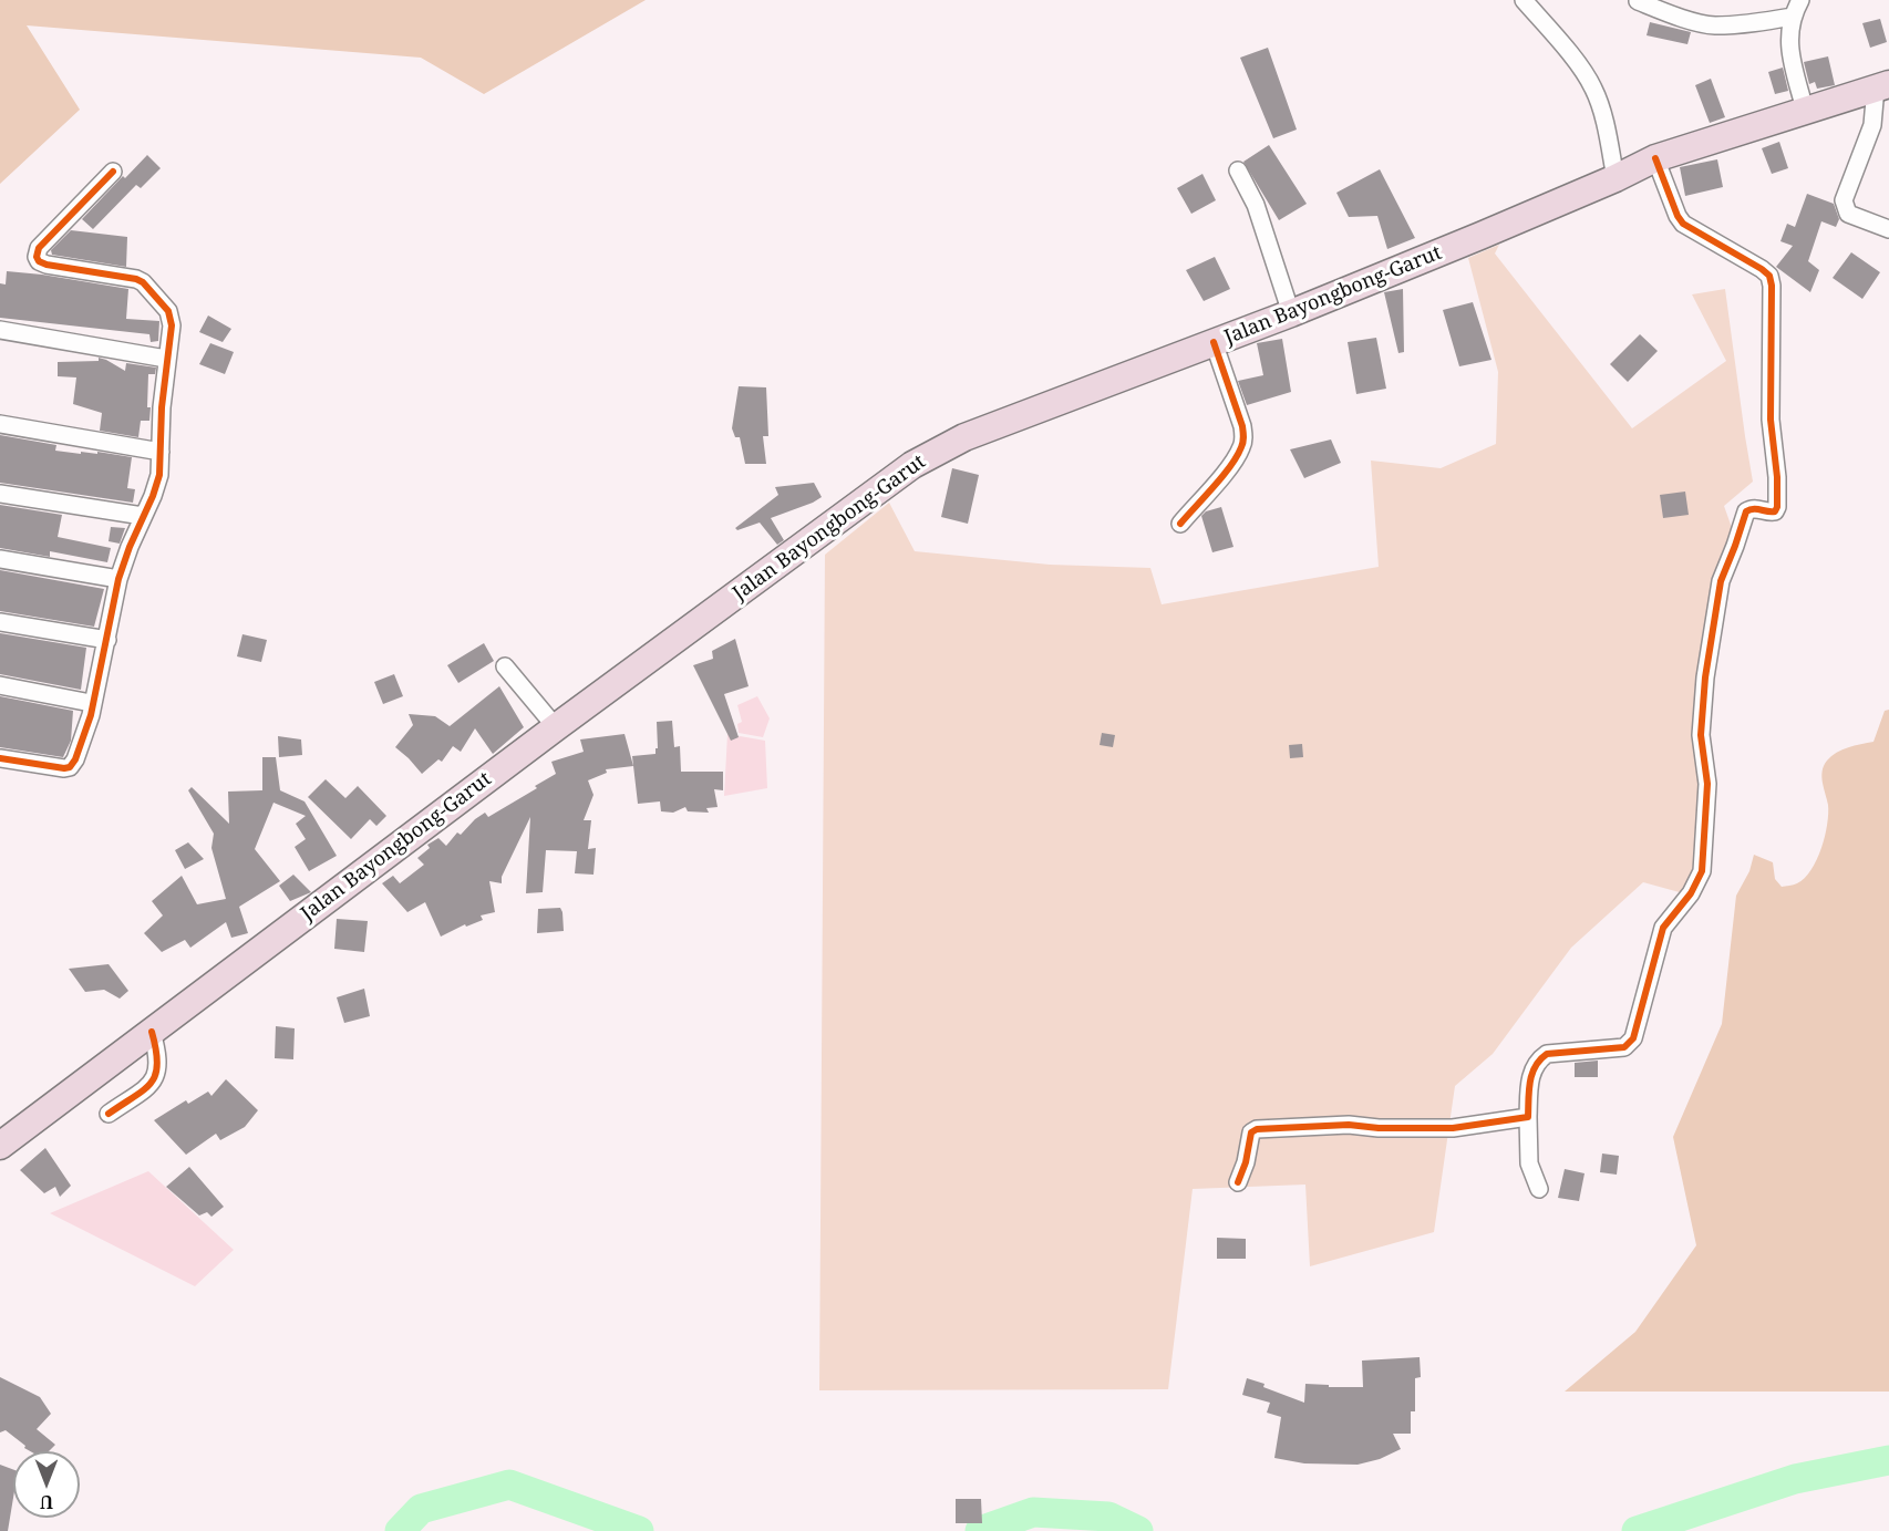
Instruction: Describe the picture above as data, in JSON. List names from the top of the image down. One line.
{"streets":{"main road":["Jalan Bayongbong-Garut"]},"north":"bottom"}
